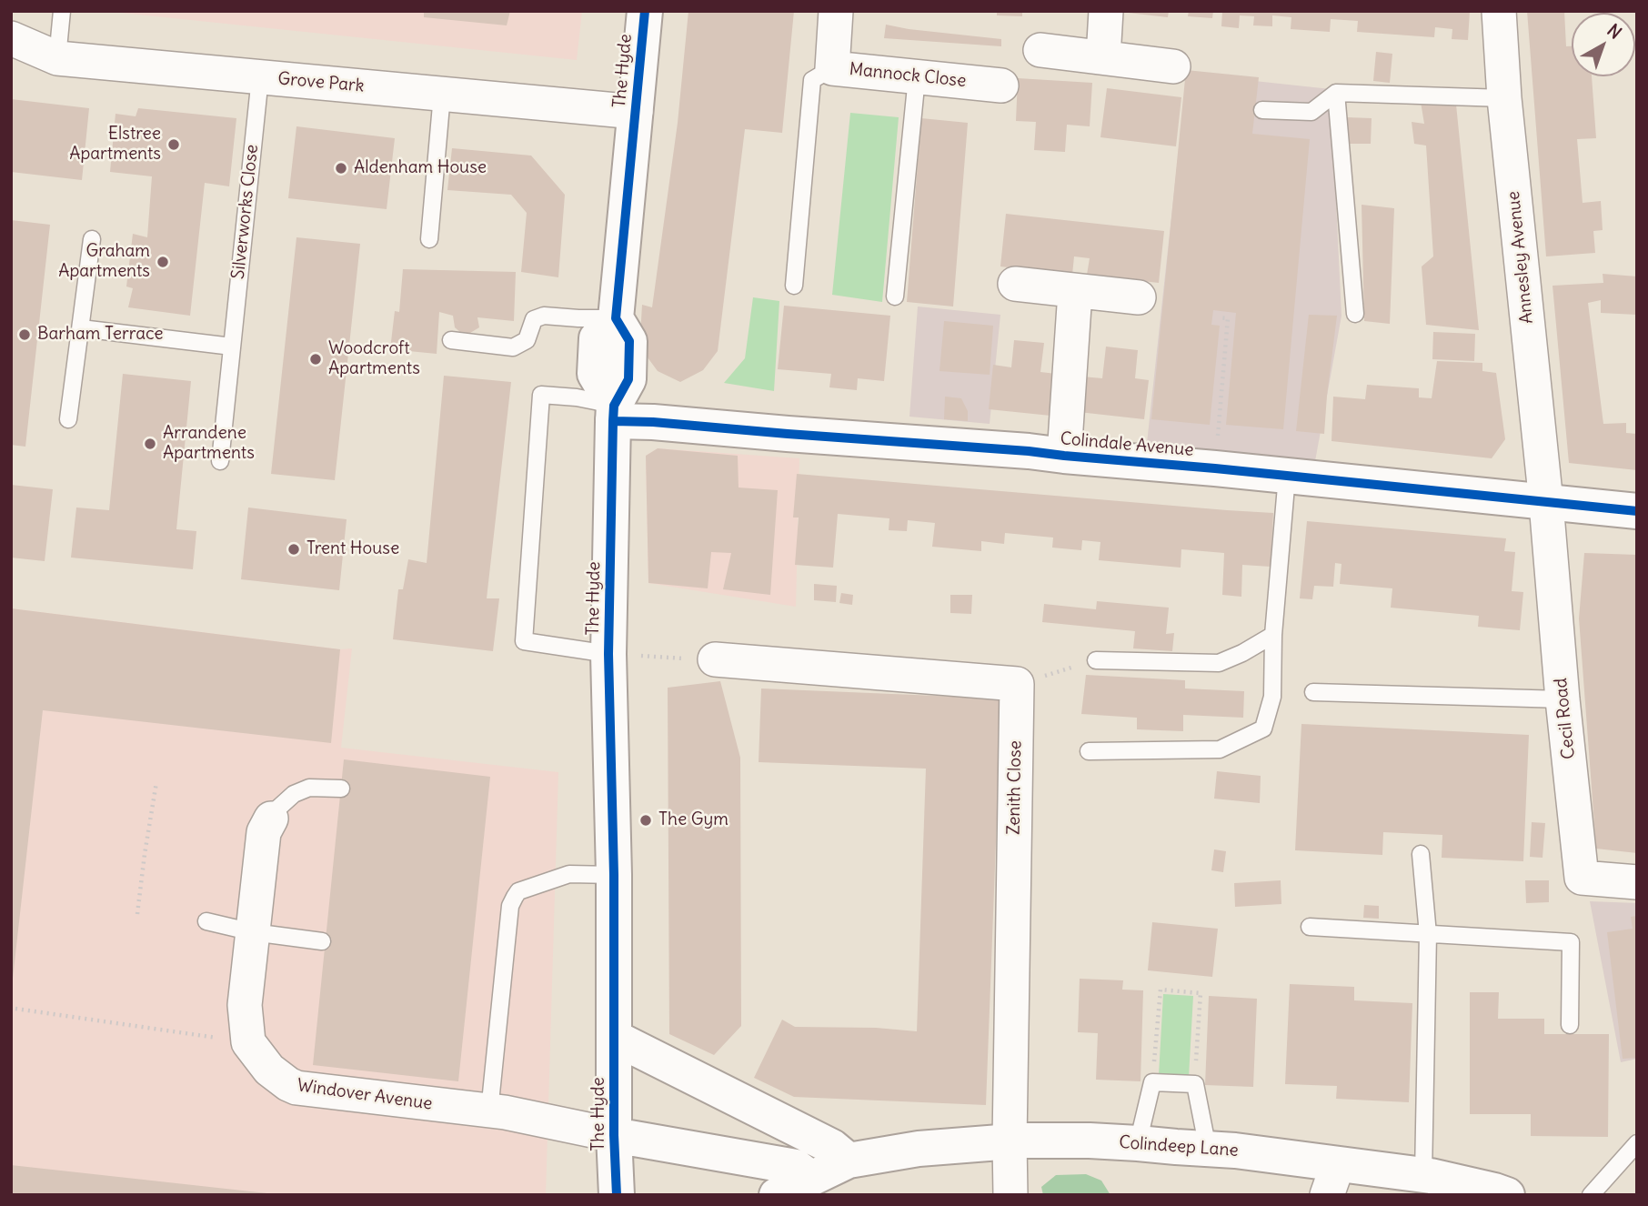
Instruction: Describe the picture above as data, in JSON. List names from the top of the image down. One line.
{"streets":{"main road":["The Hyde","Colindale Avenue","Colindeep Lane"],"street":["Mannock Close","Grove Park","Annesley Avenue","Cecil Road","Zenith Close","Windover Avenue"],"lane":["Silverworks Close"]},"crossings":[["The Hyde","Grove Park"],["The Hyde","Colindale Avenue"],["The Hyde","Windover Avenue"],["Grove Park","Silverworks Close"],["Annesley Avenue","Colindale Avenue"],["Annesley Avenue","Cecil Road"],["Colindale Avenue","Cecil Road"],["Zenith Close","Colindeep Lane"]],"places":["Elstree Apartments","Aldenham House","Graham Apartments","Barham Terrace","Woodcroft Apartments","Arrandene Apartments","Trent House","The Gym"],"north":"top right"}
